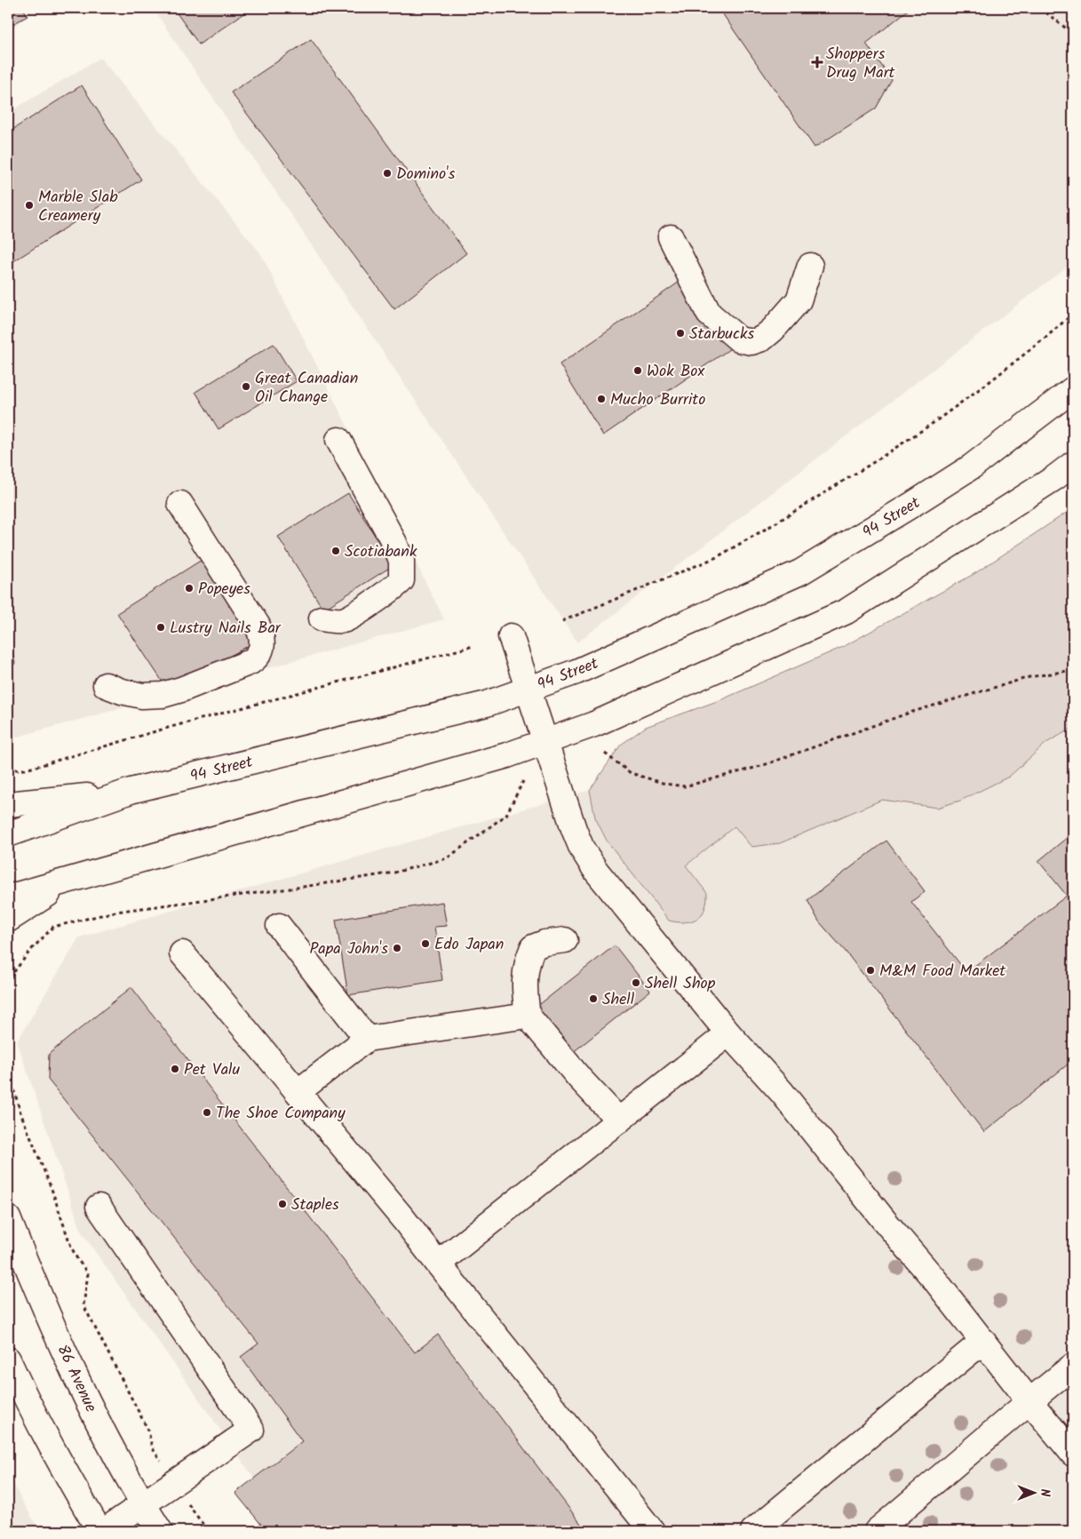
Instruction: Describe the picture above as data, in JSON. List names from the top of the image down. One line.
{"streets":{"main road":["94 Street","86 Avenue"]},"places":{"health":["Shoppers Drug Mart"],"other":["Domino's","Marble Slab Creamery","Starbucks","Wok Box","Great Canadian Oil Change","Mucho Burrito","Scotiabank","Popeyes","Lustry Nails Bar","Edo Japan","Papa John's","M&M Food Market","Shell Shop","Shell","Pet Valu","The Shoe Company","Staples"]},"north":"right"}
